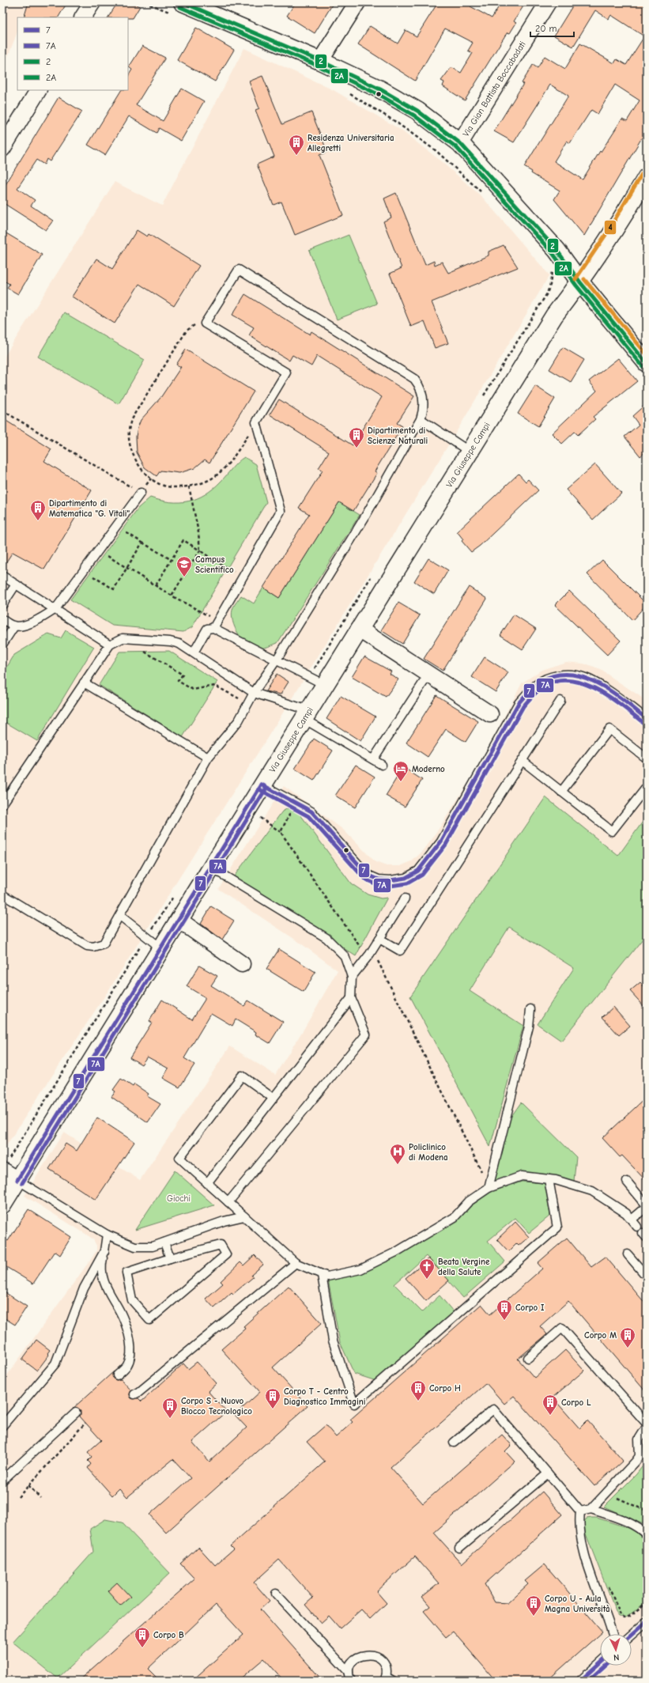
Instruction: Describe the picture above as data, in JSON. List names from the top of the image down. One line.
{"streets":{"street":["Via Gian Battista Boccabadati","Via Giuseppe Campi"]},"parks":["Giochi"],"places":{"building":["Residenza Universitaria Allegretti","Dipartimento di Scienze Naturali","Dipartimento di Matematica \"G. Vitali\"","Corpo I","Corpo M","Corpo H","Corpo T - Centro Diagnostico Immagini","Corpo L","Corpo S - Nuovo Blocco Tecnologico","Corpo U - Aula Magna Università","Corpo B"],"school or university":["Campus Scientifico"],"hotel":["Moderno"],"hospital":["Policlinico di Modena"],"church":["Beata Vergine della Salute"]},"lines":["transit line 2","transit line 2A","transit line 4","transit line 7","transit line 7A"],"legend":["7","7A","2","2A"],"scale_bar":"20 m","north":"bottom"}
